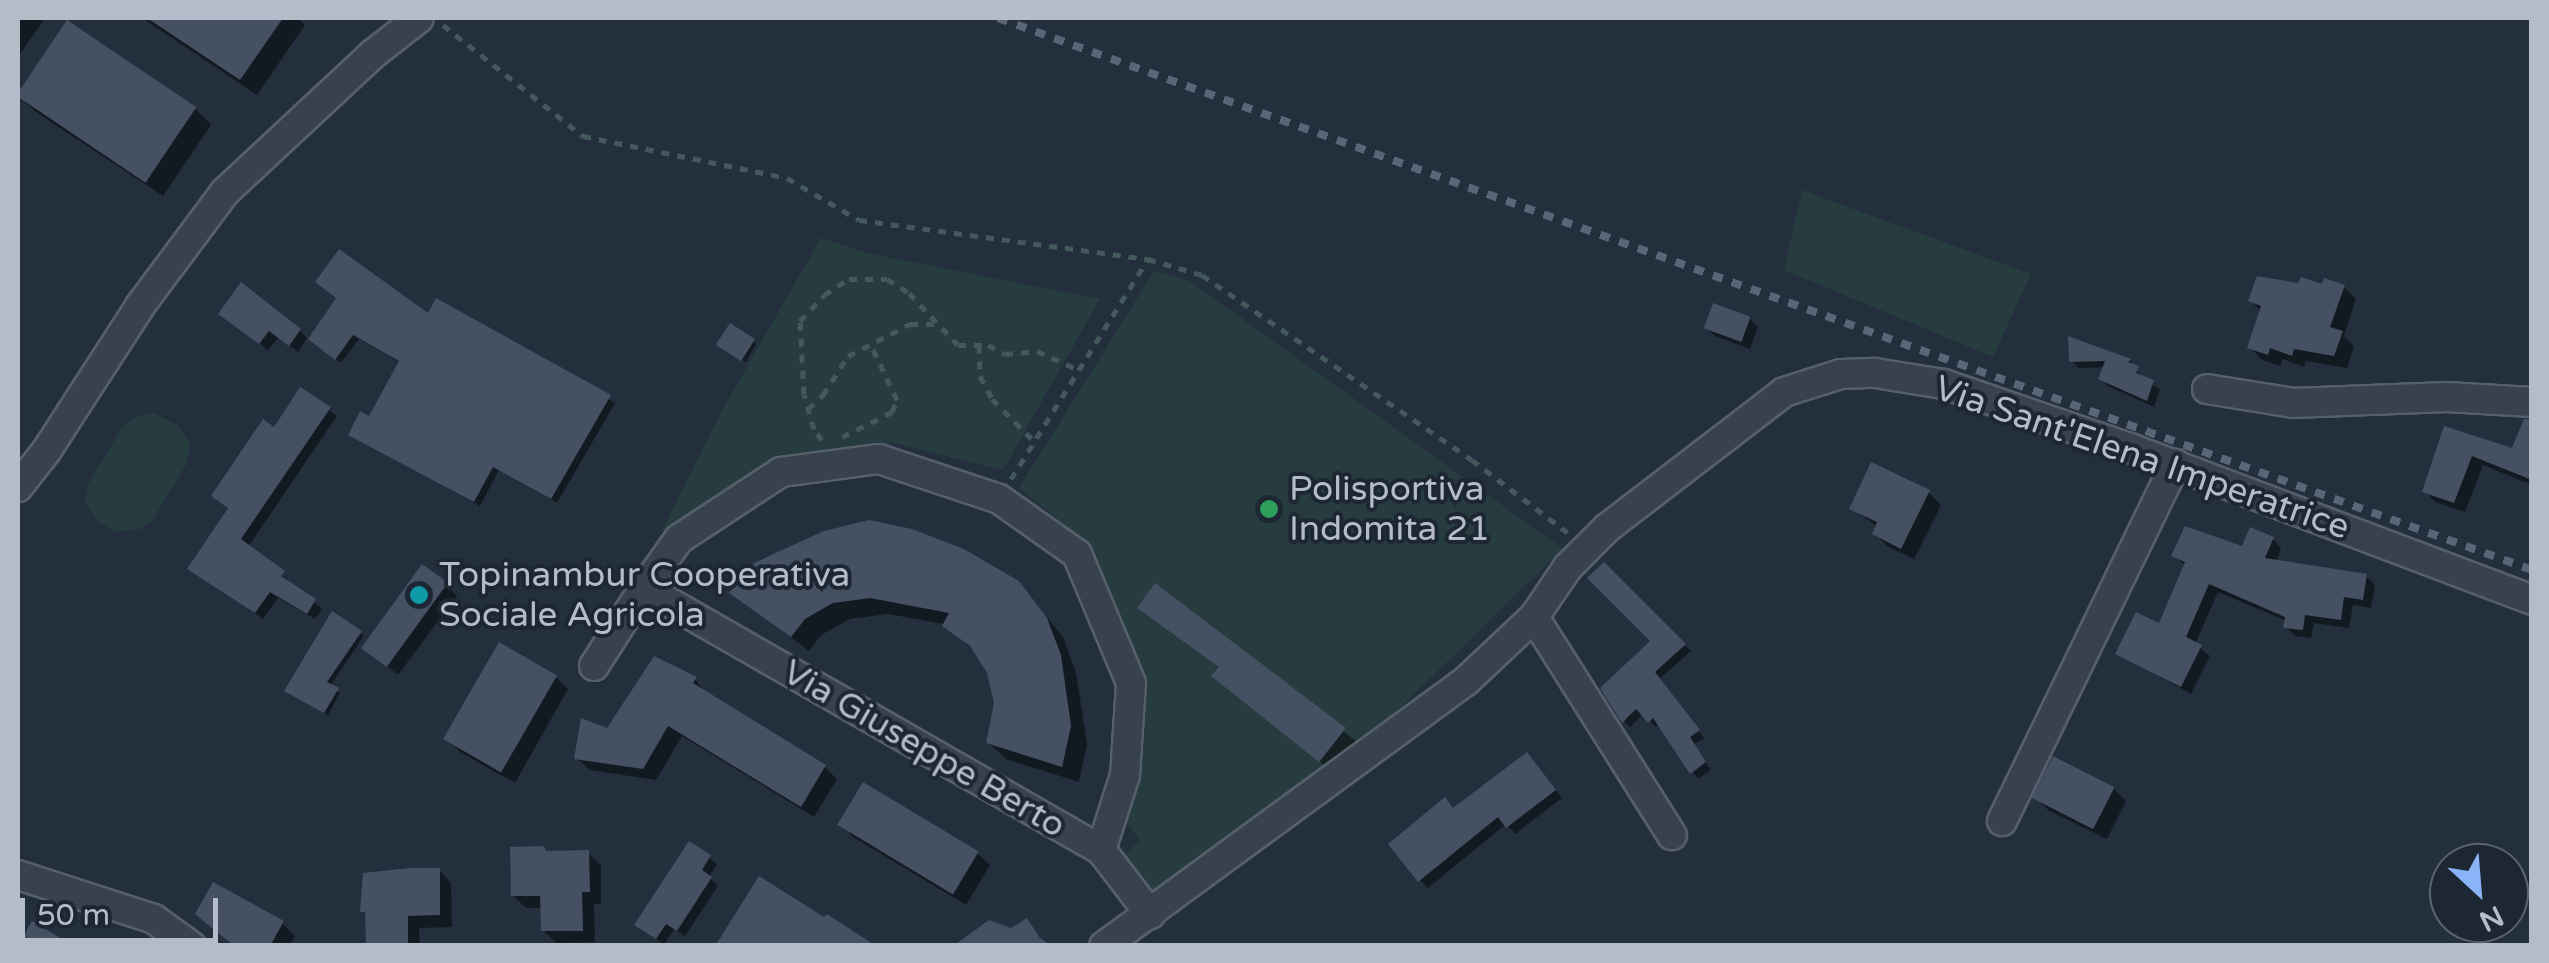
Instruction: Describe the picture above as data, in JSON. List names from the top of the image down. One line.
{"streets":{"street":["Via Sant'Elena Imperatrice","Via Giuseppe Berto"]},"crossings":[["Via Sant'Elena Imperatrice","Via Giuseppe Berto"]],"places":["Polisportiva Indomita 21","Topinambur Cooperativa Sociale Agricola"],"scale_bar":"50 m","north":"bottom right"}
